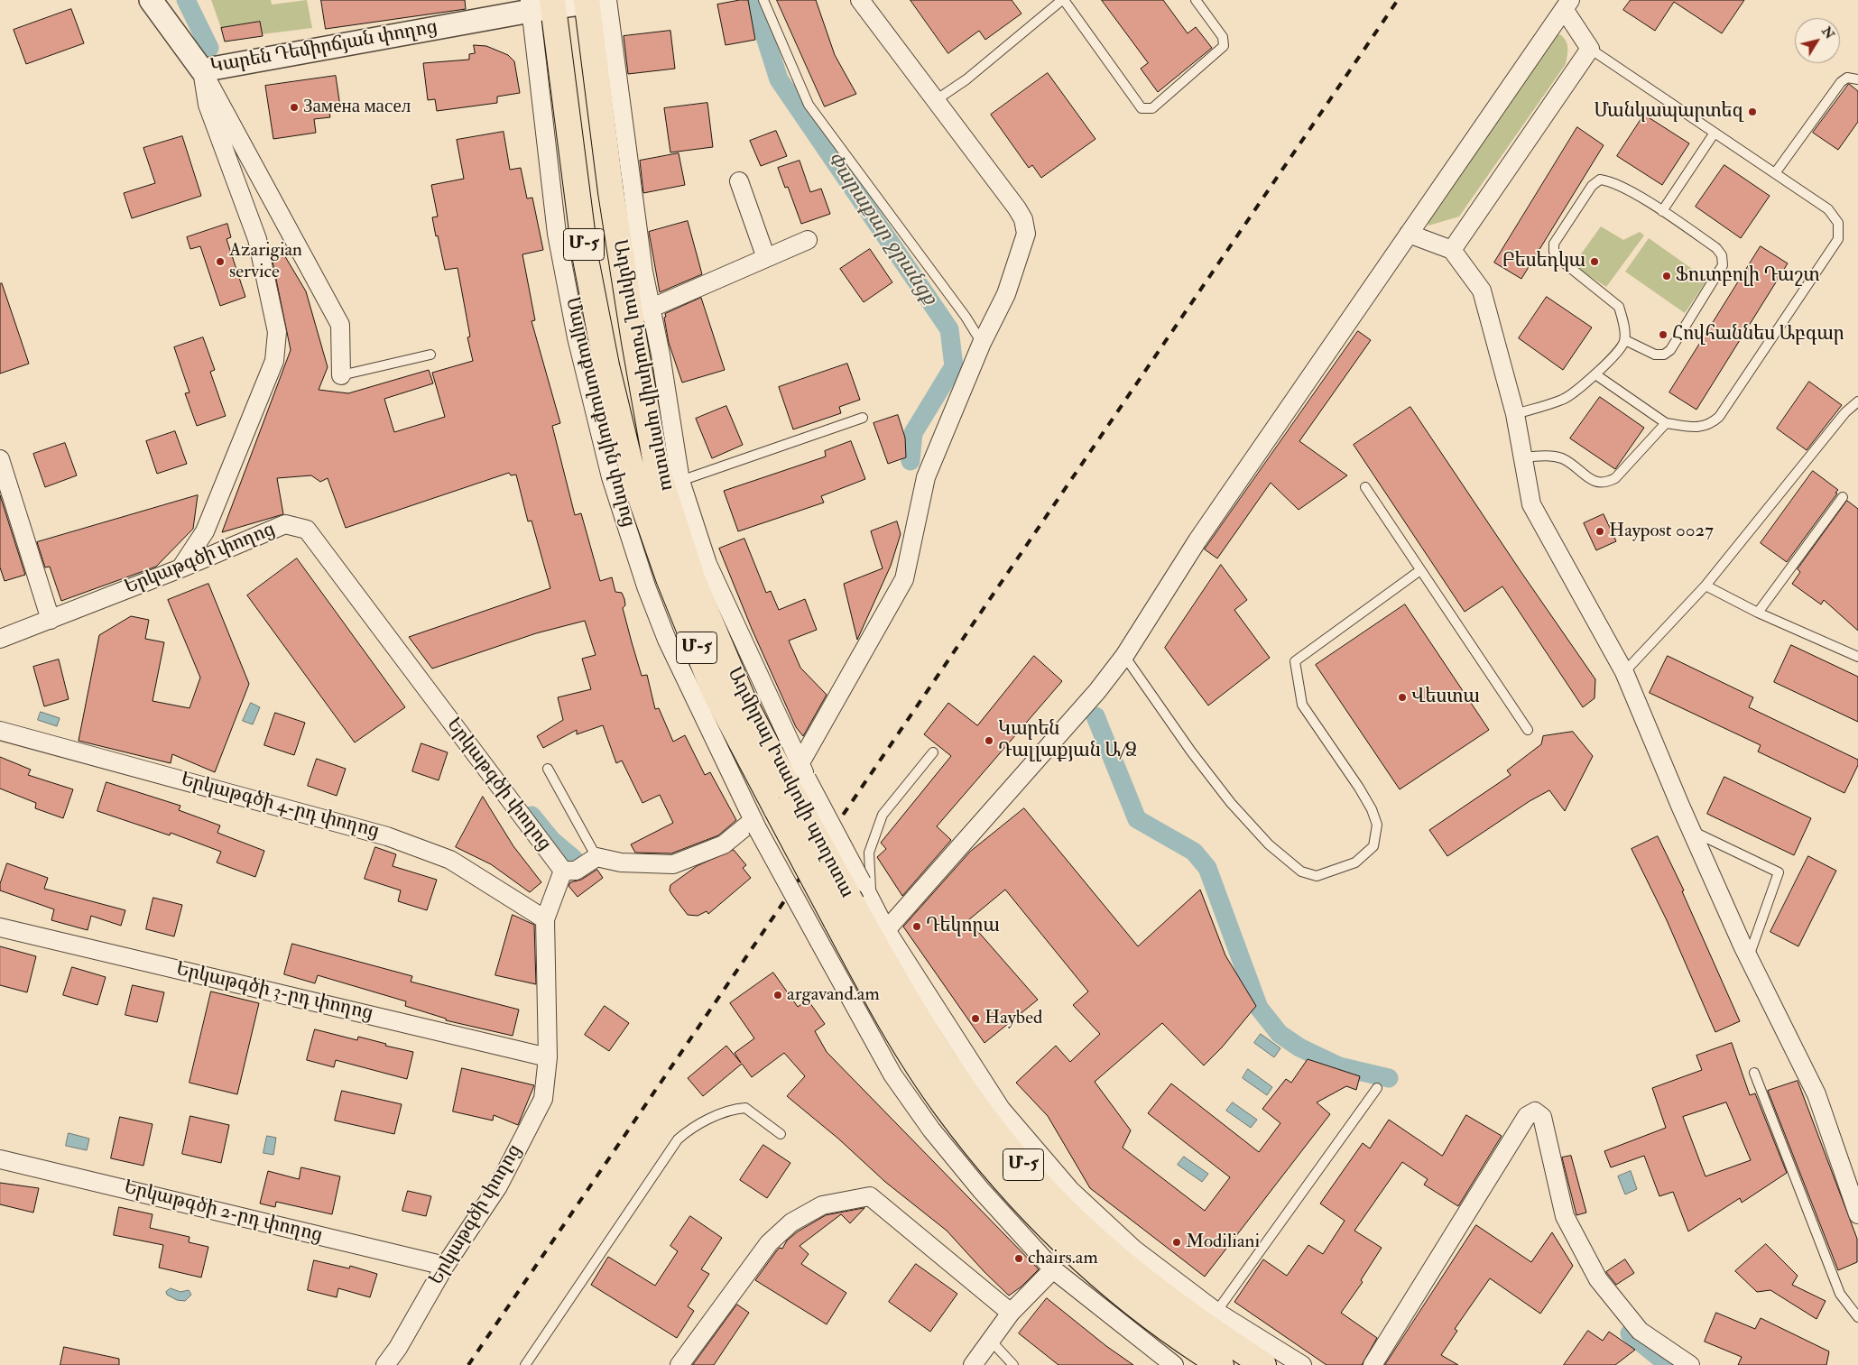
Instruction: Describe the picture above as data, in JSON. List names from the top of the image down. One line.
{"streets":{"highway":["Մ-5","Ադմիրալ Իսակովի պողոտա"],"street":["Կարեն Դեմիրճյան փողոց","Մայրաքաղաքային փողոց","Երկաթգծի փողոց","Երկաթգծի 4-րդ փողոց","Երկաթգծի 3-րդ փողոց","Երկաթգծի 2-րդ փողոց"]},"crossings":[["Կարեն Դեմիրճյան փողոց","Ադմիրալ Իսակովի պողոտա"],["Կարեն Դեմիրճյան փողոց","Մայրաքաղաքային փողոց"],["Ադմիրալ Իսակովի պողոտա","Մայրաքաղաքային փողոց"],["Երկաթգծի փողոց","Երկաթգծի 4-րդ փողոց"],["Երկաթգծի փողոց","Երկաթգծի 3-րդ փողոց"],["Երկաթգծի փողոց","Երկաթգծի 2-րդ փողոց"]],"water":["Փարաքար ջրանցք"],"places":["Замена масел","Մանկապարտեզ","Azarigian service","Բեսեդկա","Ֆուտբոլի Դաշտ","Հովհաննես Աբգար","Haypost 0027","Վեստա","Կարեն Դալլաքյան Ա/Ձ","Դեկորա","argavand.am","Haybed","Modiliani","chairs.am"],"north":"top right"}
